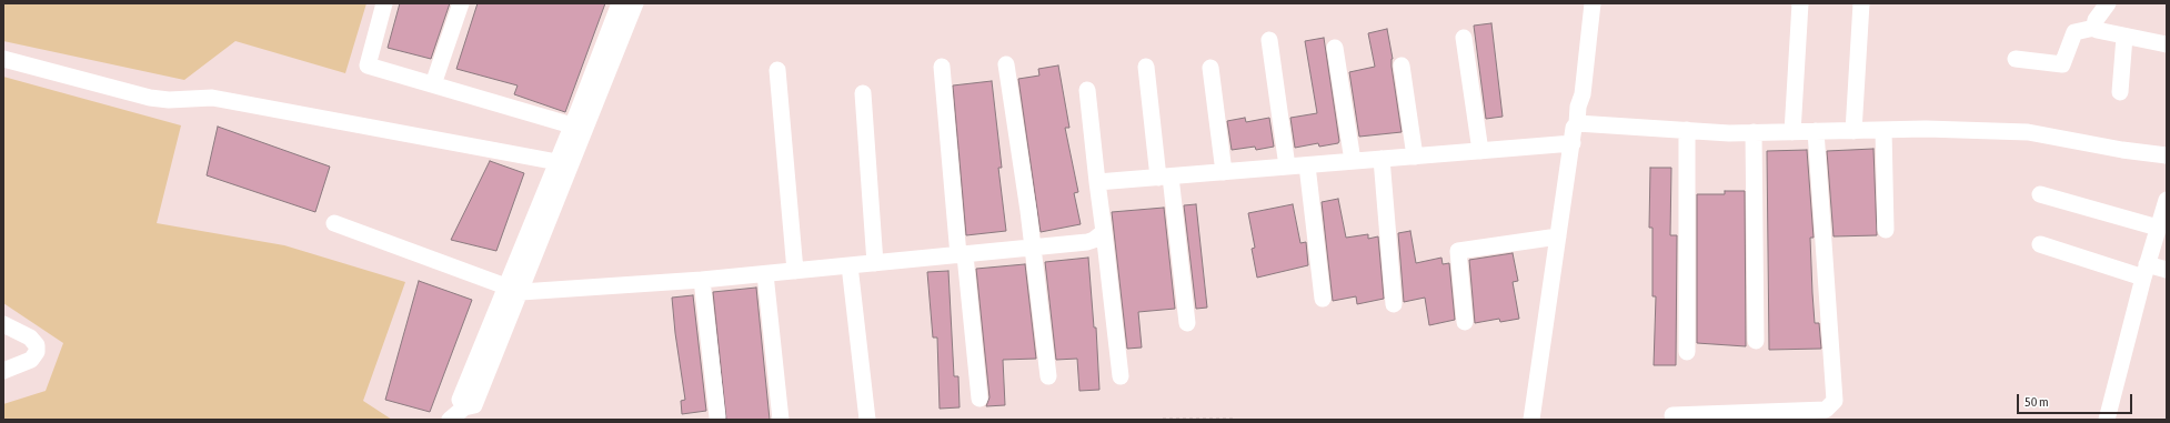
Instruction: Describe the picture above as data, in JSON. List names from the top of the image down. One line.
{"scale_bar":"50 m"}
